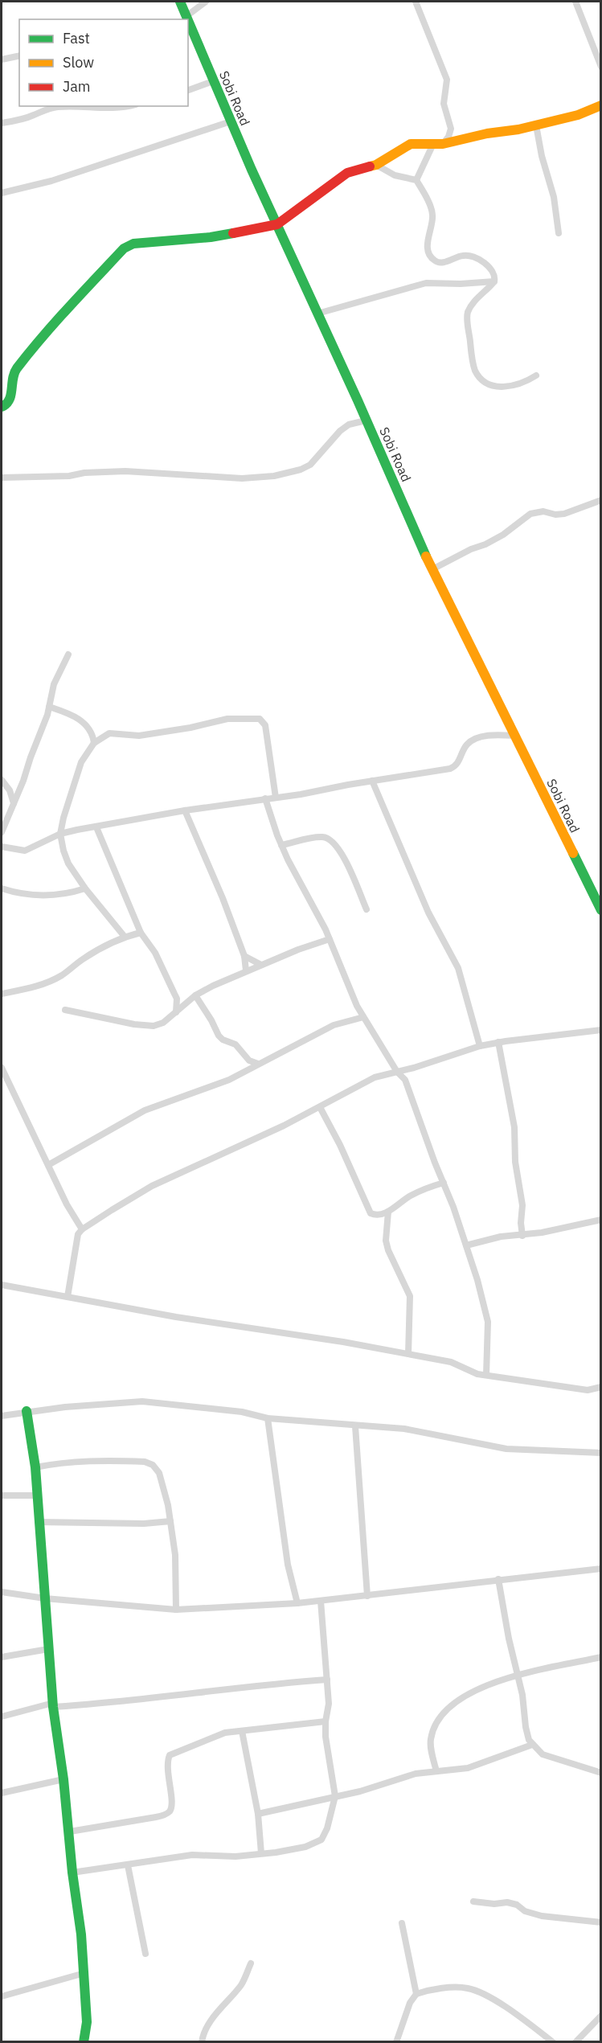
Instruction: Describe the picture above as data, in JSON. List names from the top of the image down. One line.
{"streets":{"main road":["Sobi Road"]},"legend":["Fast","Slow","Jam"]}
